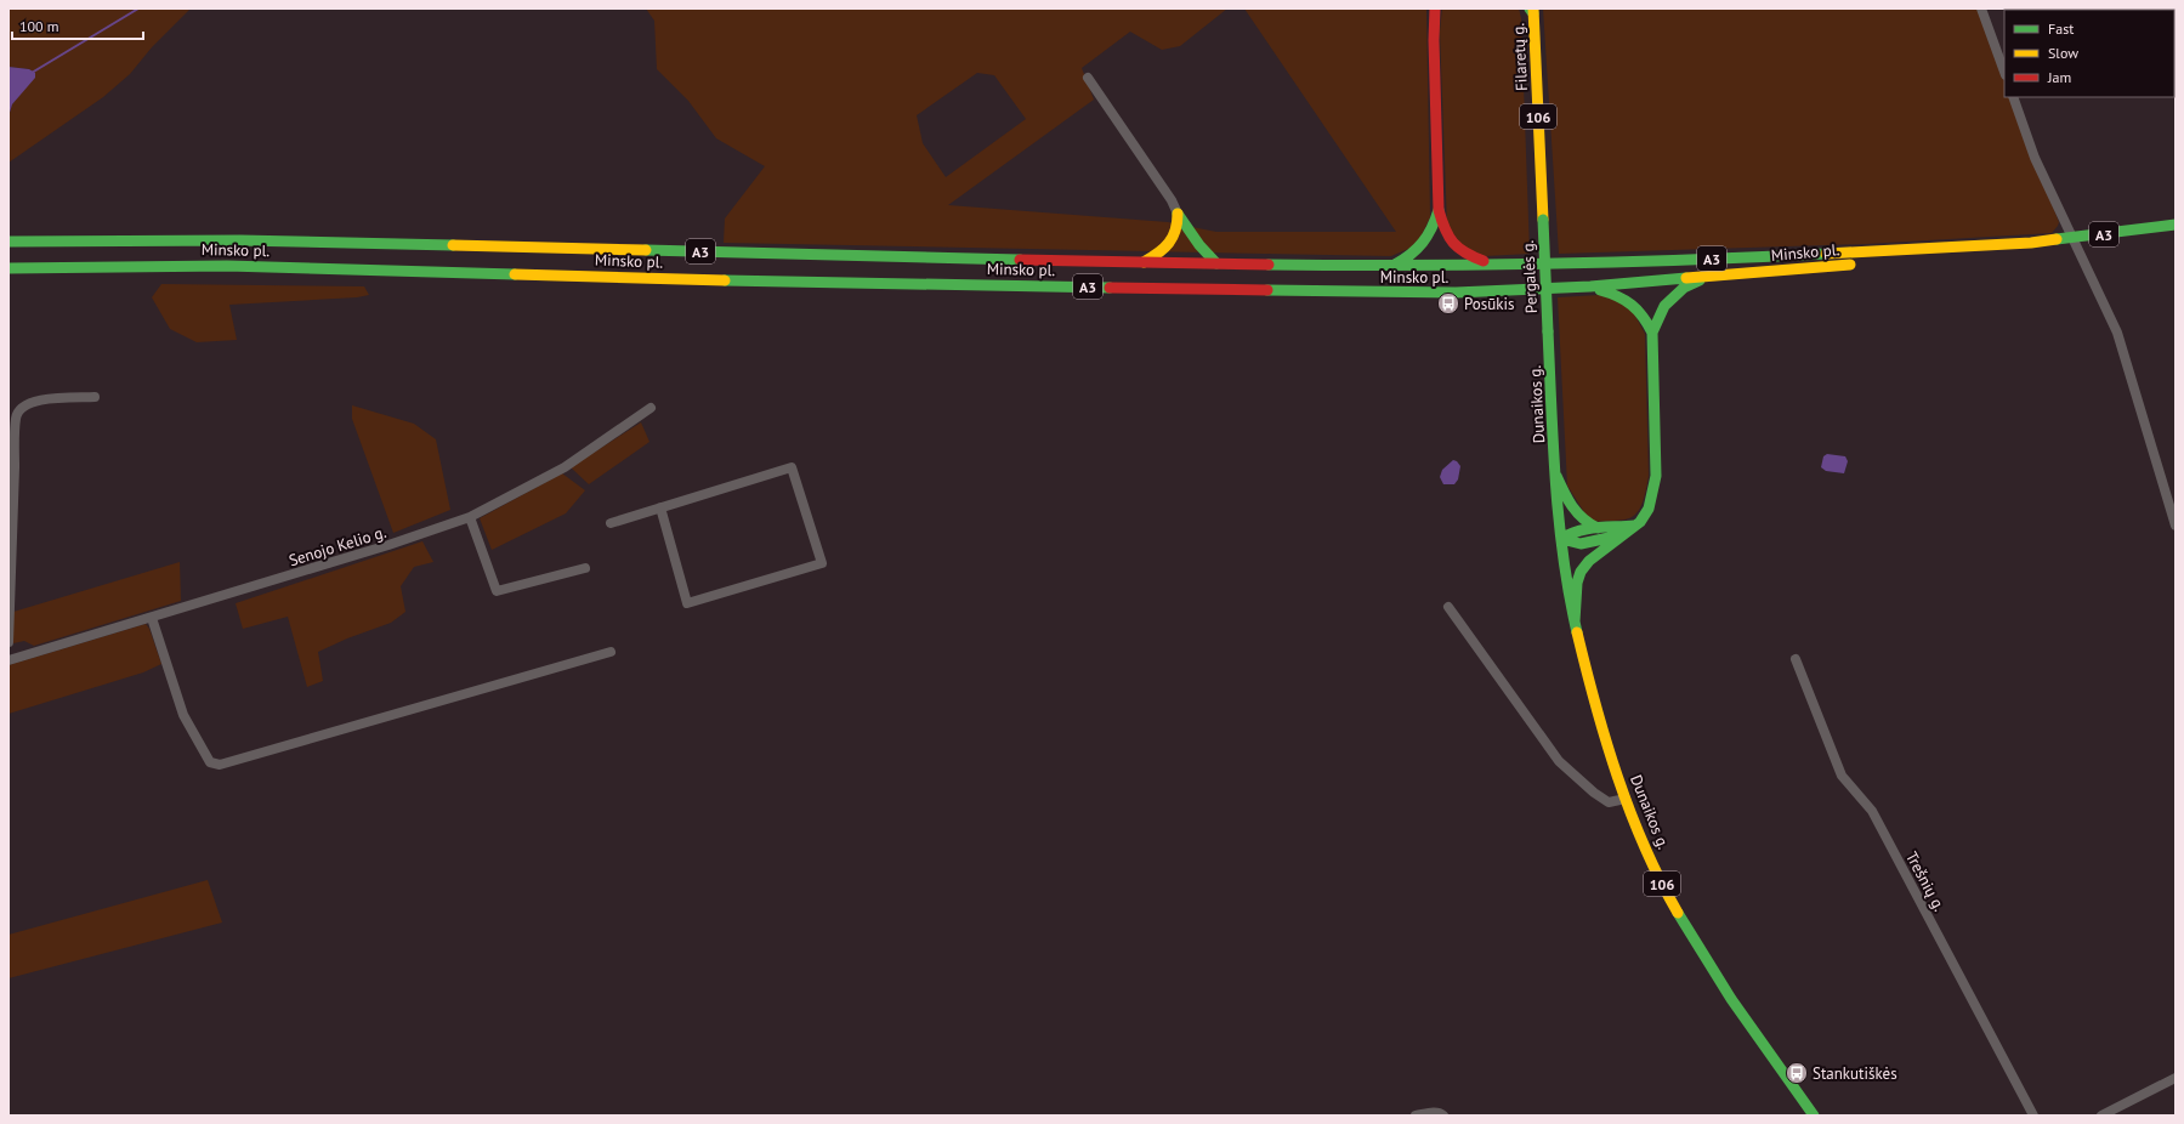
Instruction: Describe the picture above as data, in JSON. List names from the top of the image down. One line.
{"streets":{"main road":["Filaretų g.","106","A3","Minsko pl.","Pergalės g.","Dunaikos g."],"street":["Senojo Kelio g.","Trešnių g."]},"crossings":[["Filaretų g.","Pergalės g."],["106","Dunaikos g."],["Pergalės g.","Dunaikos g."]],"places":{"bus stop":["Posūkis","Stankutiškės"]},"legend":["Fast","Slow","Jam"],"scale_bar":"100 m"}
